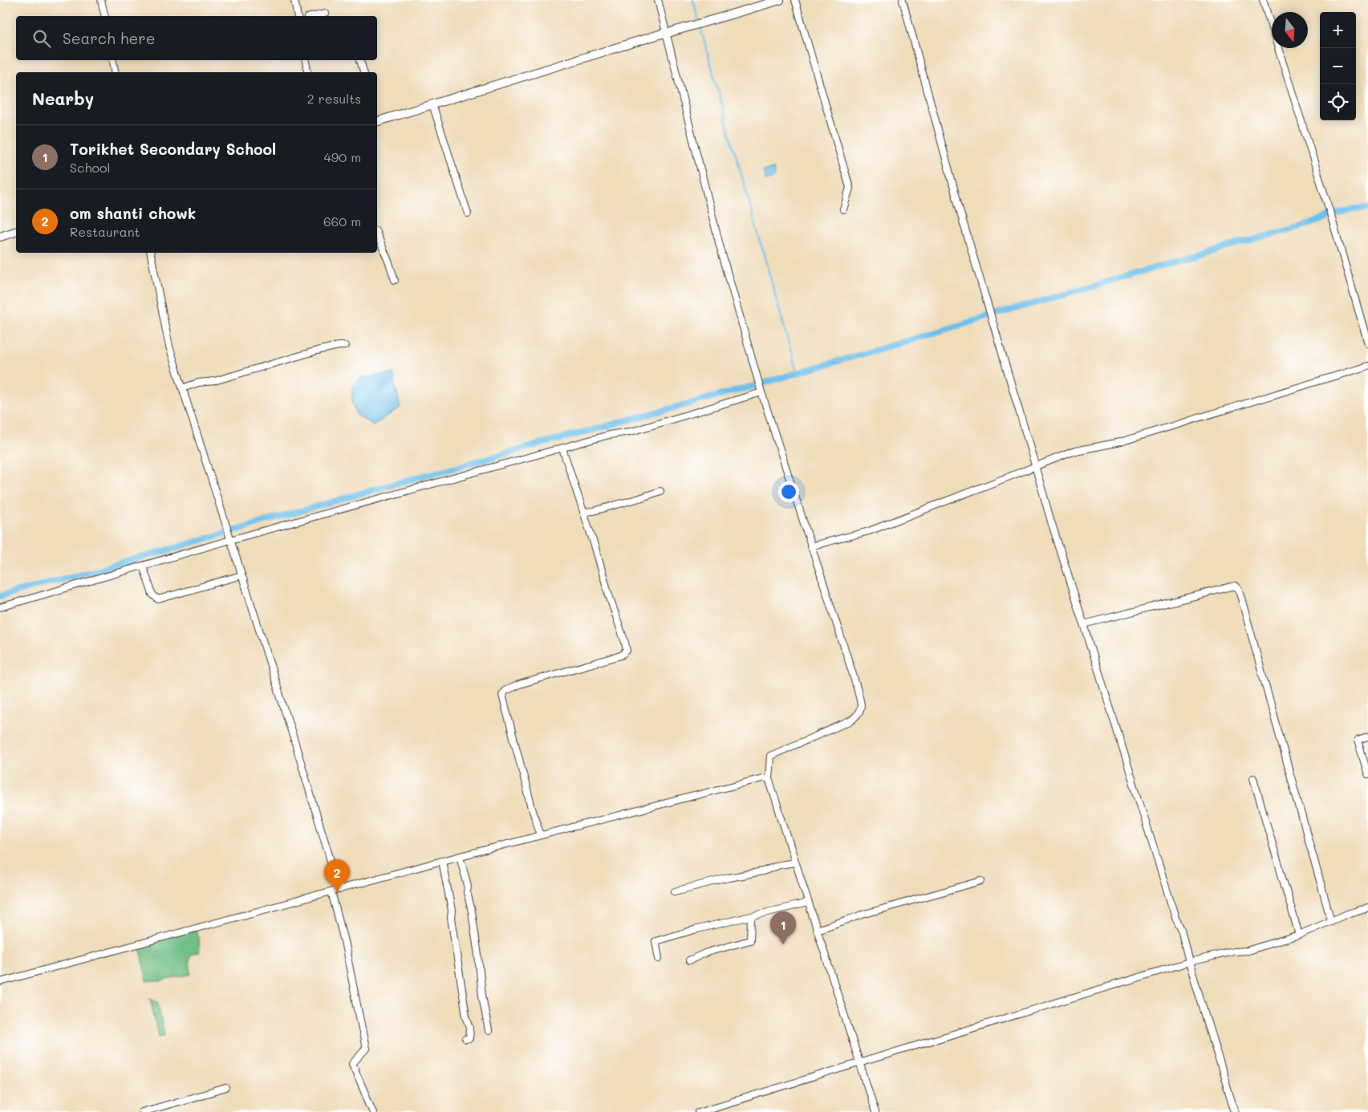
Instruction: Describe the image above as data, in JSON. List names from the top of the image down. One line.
{"north":"bottom","page":{"map_buttons":["+","−"],"search":"Search here","heading":["Nearby","2 results"],"list":[{"mark":"1","name":"Torikhet Secondary School","note":"School","value":"490 m"},{"mark":"2","name":"om shanti chowk","note":"Restaurant","value":"660 m"}],"pins":["2","1"]}}
